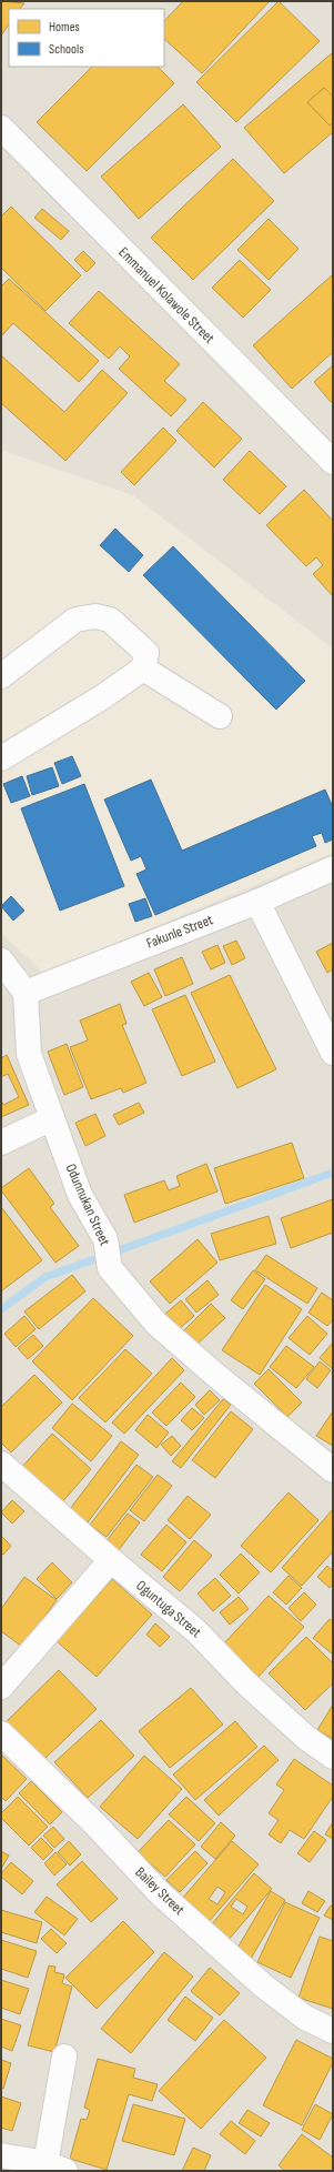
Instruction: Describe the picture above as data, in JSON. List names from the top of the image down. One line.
{"streets":{"street":["Emmanuel Kolawole Street","Fakunle Street","Odunnukan Street","Oguntuga Street","Bailey Street"]},"crossings":[["Fakunle Street","Odunnukan Street"]],"legend":["Homes","Schools"]}
